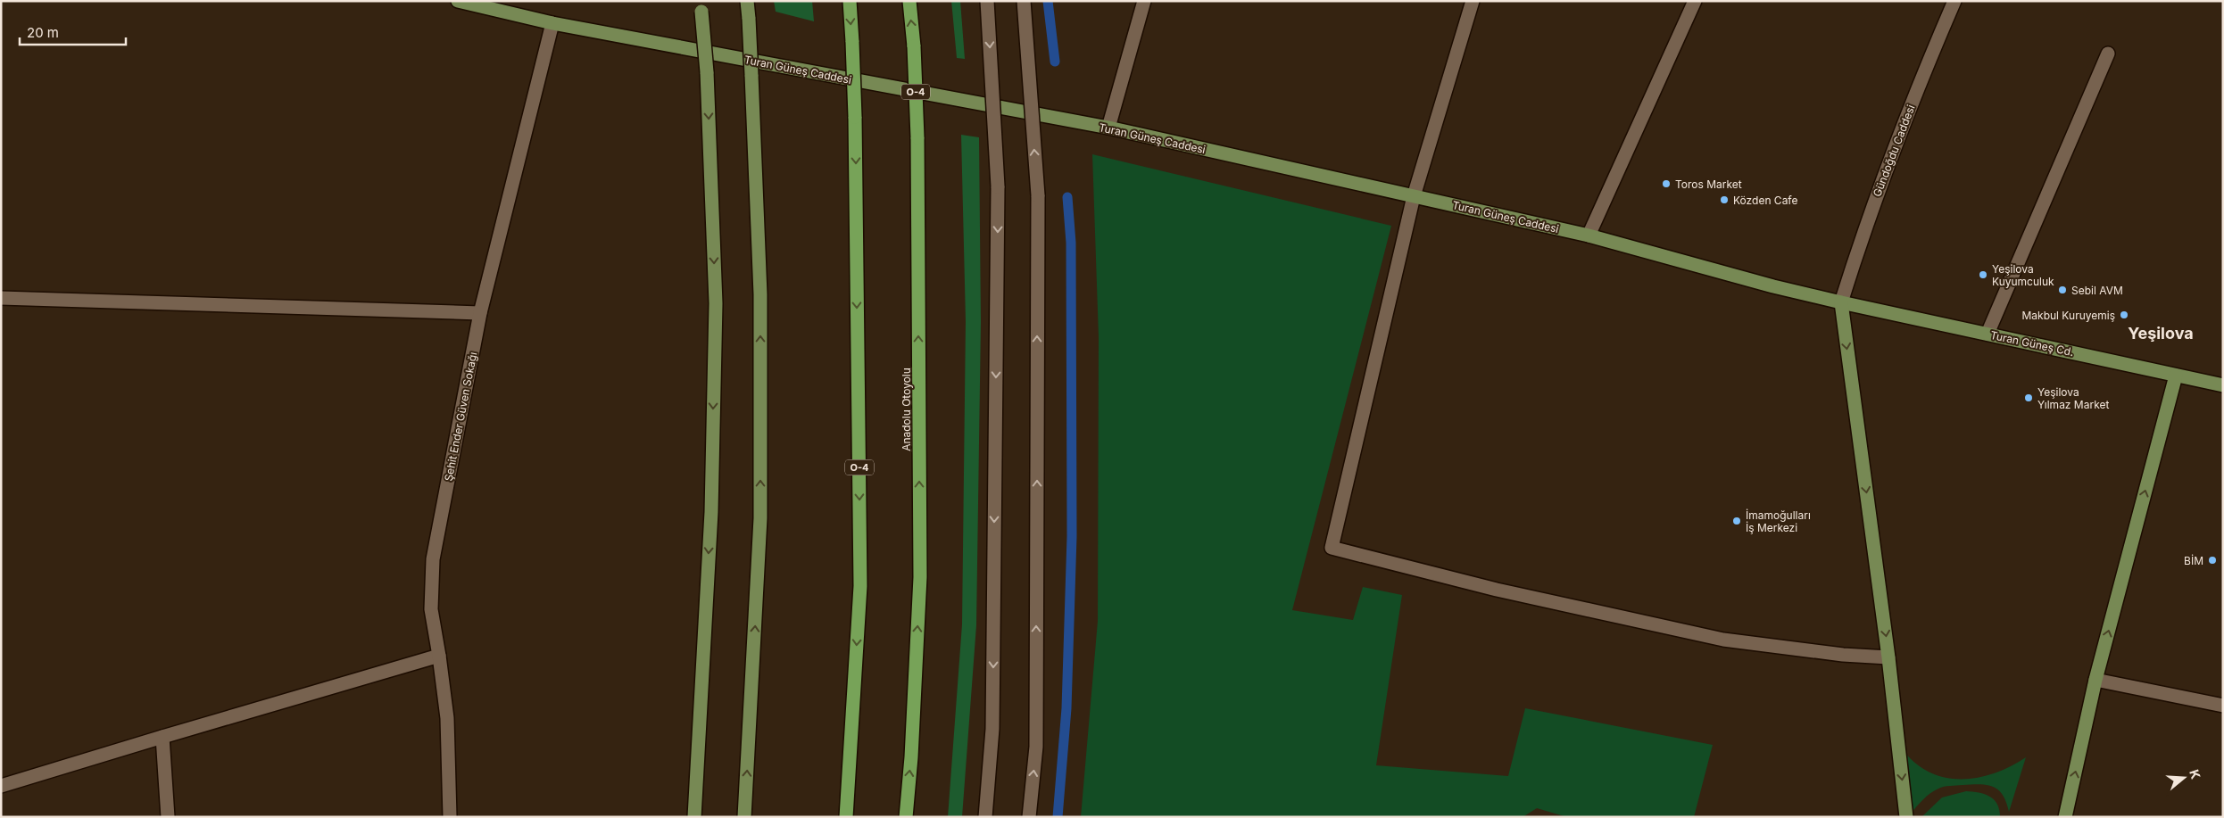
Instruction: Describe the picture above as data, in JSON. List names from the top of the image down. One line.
{"streets":{"highway":["O-4","Anadolu Otoyolu"],"main road":["Turan Güneş Caddesi","Turan Güneş Cd."],"street":["Gündoğdu Caddesi","Şehit Ender Güven Sokağı"]},"crossings":[["Turan Güneş Caddesi","Gündoğdu Caddesi"],["Turan Güneş Caddesi","Turan Güneş Cd."],["Turan Güneş Caddesi","Şehit Ender Güven Sokağı"],["Gündoğdu Caddesi","Turan Güneş Cd."]],"districts":["Yeşilova"],"places":["Toros Market","Közden Cafe","Yeşilova Kuyumculuk","Sebil AVM","Makbul Kuruyemiş","Yeşilova Yılmaz Market","İmamoğulları İş Merkezi","BİM"],"scale_bar":"20 m","north":"right"}
